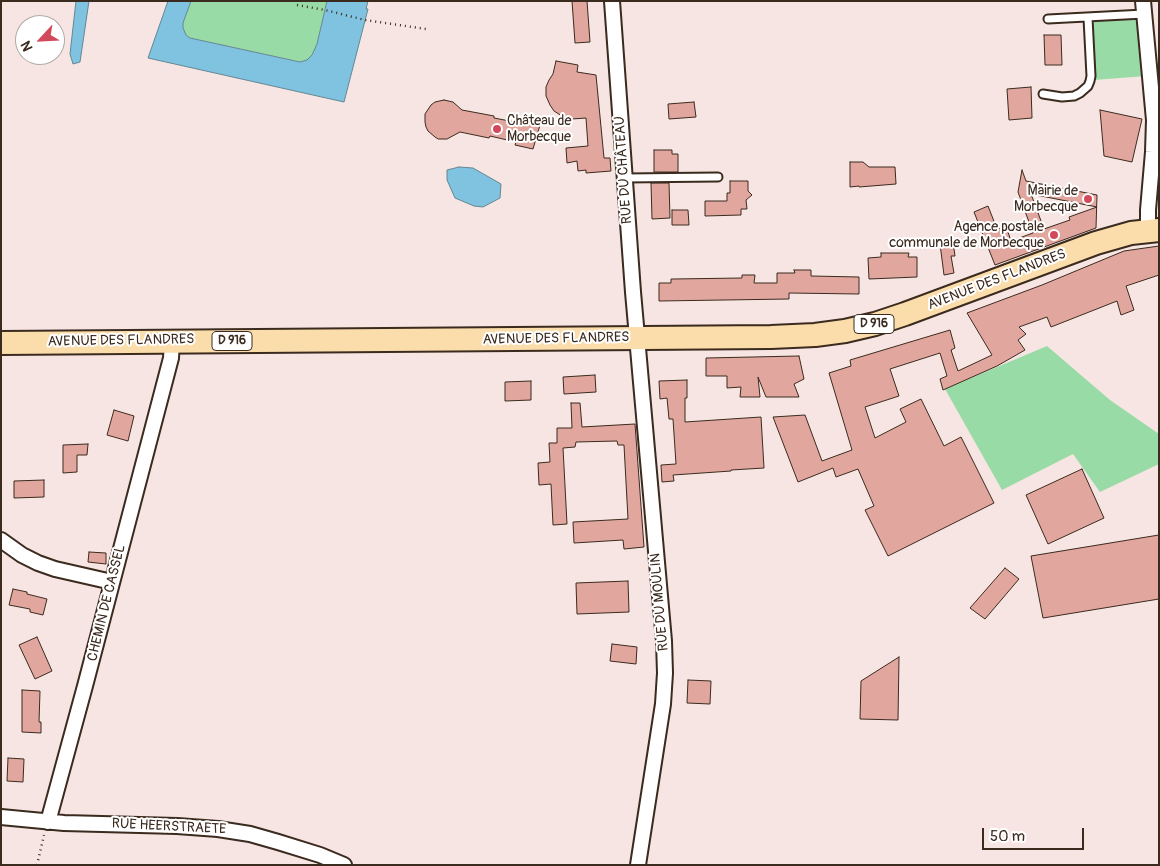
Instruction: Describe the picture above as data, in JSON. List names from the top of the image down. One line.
{"streets":{"main road":["AVENUE DES FLANDRES","D 916"],"street":["RUE DU CHÂTEAU","RUE DU MOULIN","CHEMIN DE CASSEL","RUE HEERSTRAETE"]},"crossings":[["RUE DU CHÂTEAU","AVENUE DES FLANDRES"],["RUE DU CHÂTEAU","RUE DU MOULIN"],["AVENUE DES FLANDRES","RUE DU MOULIN"],["AVENUE DES FLANDRES","CHEMIN DE CASSEL"],["CHEMIN DE CASSEL","RUE HEERSTRAETE"]],"places":["Château de Morbecque","Mairie de Morbecque","Agence postale communale de Morbecque"],"scale_bar":"50 m","north":"bottom left"}
